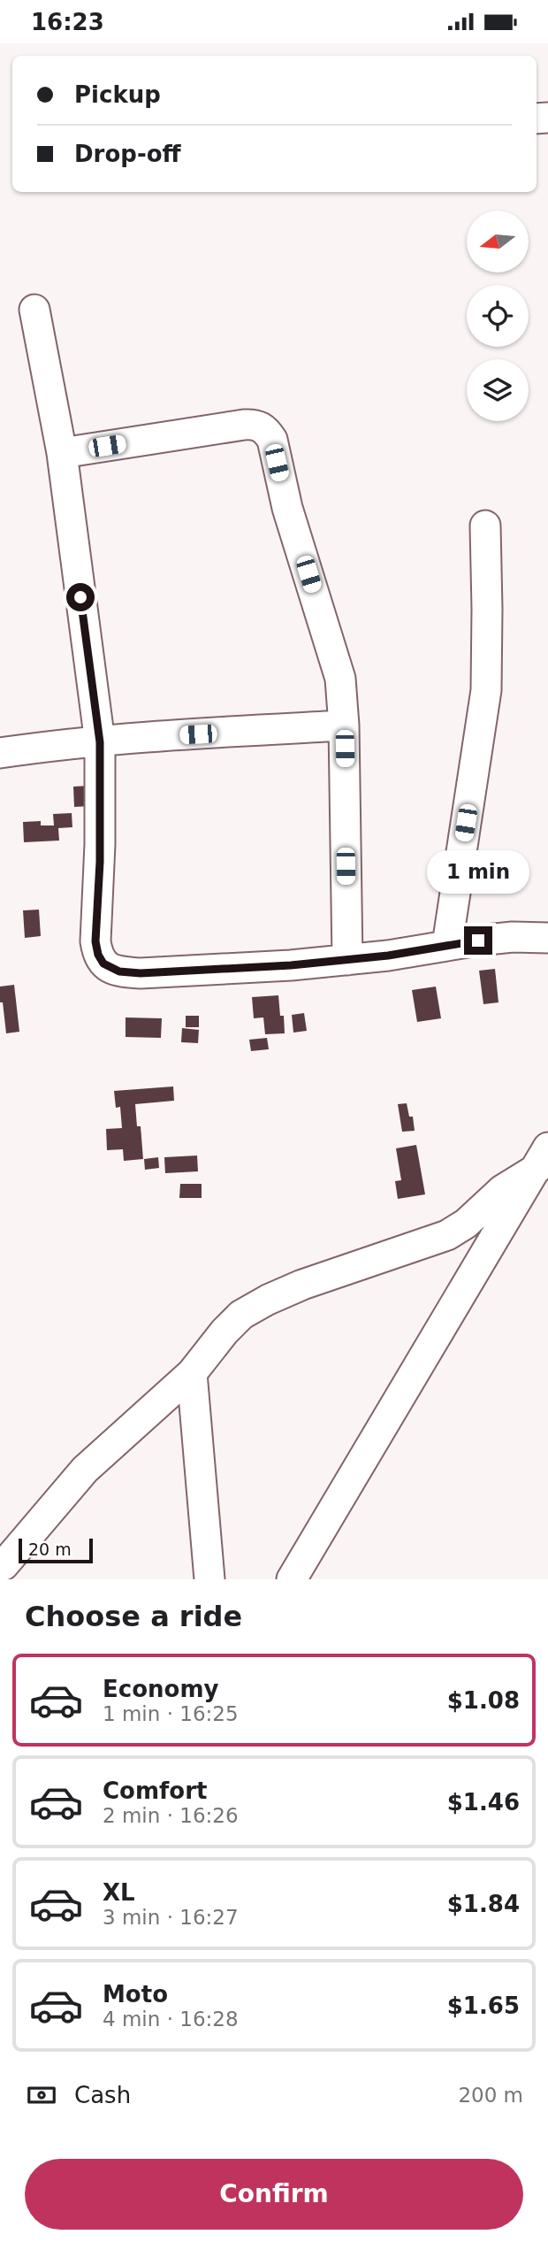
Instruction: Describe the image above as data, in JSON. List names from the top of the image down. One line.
{"scale_bar":"20 m","north":"left","page":{"status":"16:23","banner":["Pickup","Drop-off"],"bubble":"1 min","scale":"20 m","heading":"Choose a ride","list":[{"name":"Economy","note":"1 min · 16:25","value":"$1.08"},{"name":"Comfort","note":"2 min · 16:26","value":"$1.46"},{"name":"XL","note":"3 min · 16:27","value":"$1.84"},{"name":"Moto","note":"4 min · 16:28","value":"$1.65"}],"pay":["Cash","200 m"],"buttons":"Confirm"}}
